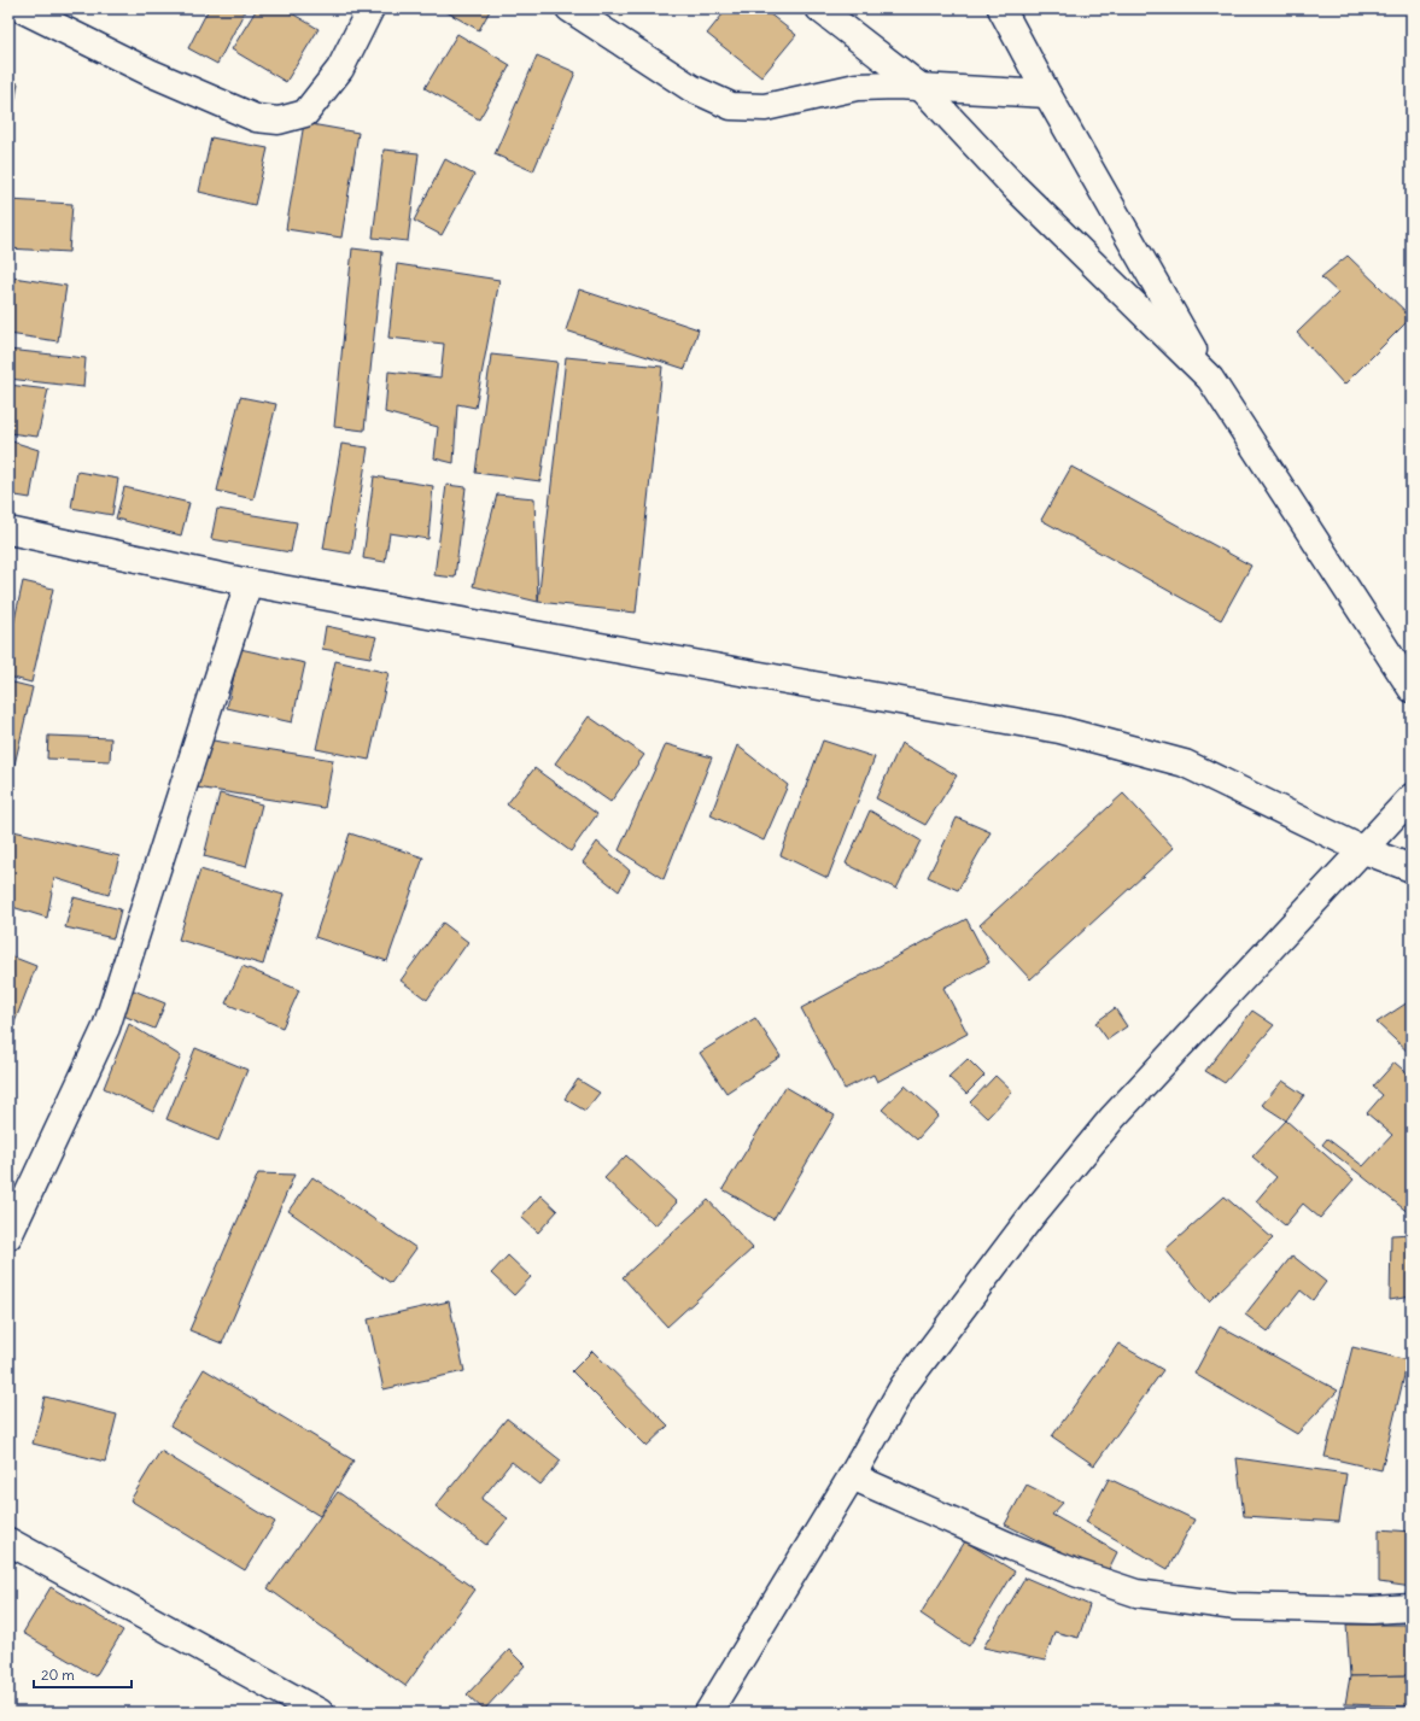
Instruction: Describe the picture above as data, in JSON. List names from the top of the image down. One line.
{"scale_bar":"20 m"}
